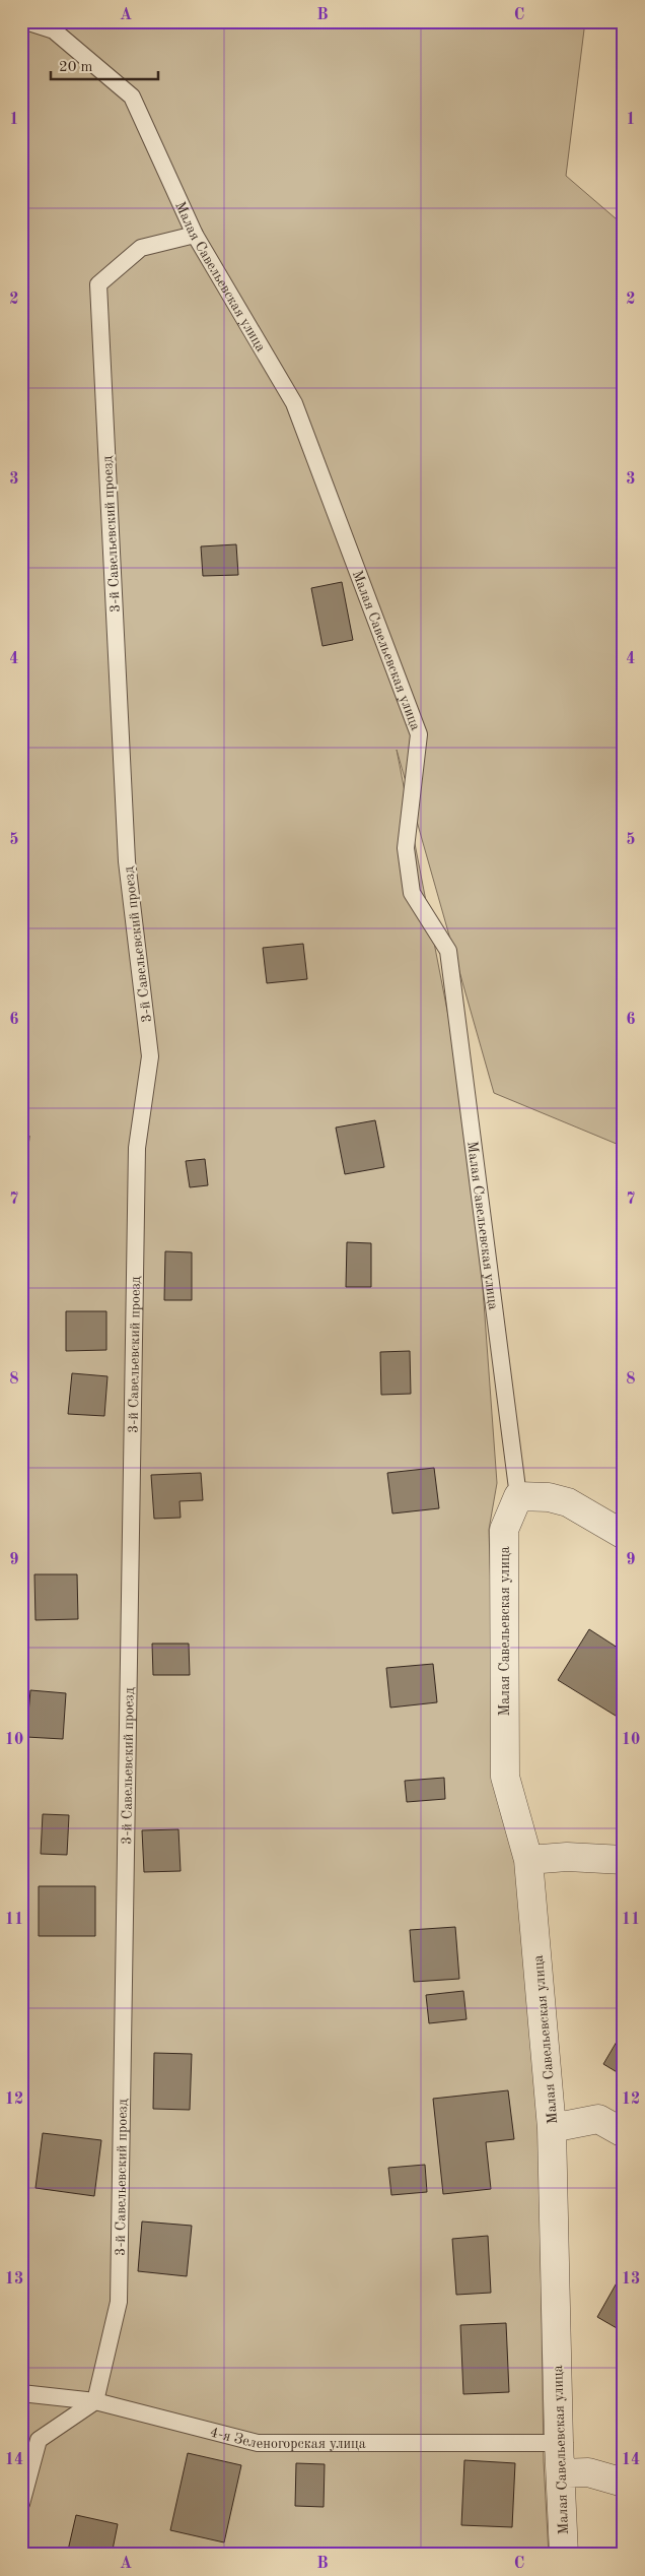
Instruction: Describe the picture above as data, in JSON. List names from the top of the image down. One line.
{"streets":{"street":["Малая Савельевская улица"],"lane":["3-й Савельевский проезд","4-я Зеленогорская улица"]},"crossings":[["Малая Савельевская улица","3-й Савельевский проезд"],["Малая Савельевская улица","4-я Зеленогорская улица"],["3-й Савельевский проезд","4-я Зеленогорская улица"]],"scale_bar":"20 m","grid":{"columns":["A","B","C"],"rows":["1","2","3","4","5","6","7","8","9","10","11","12","13","14"]}}
